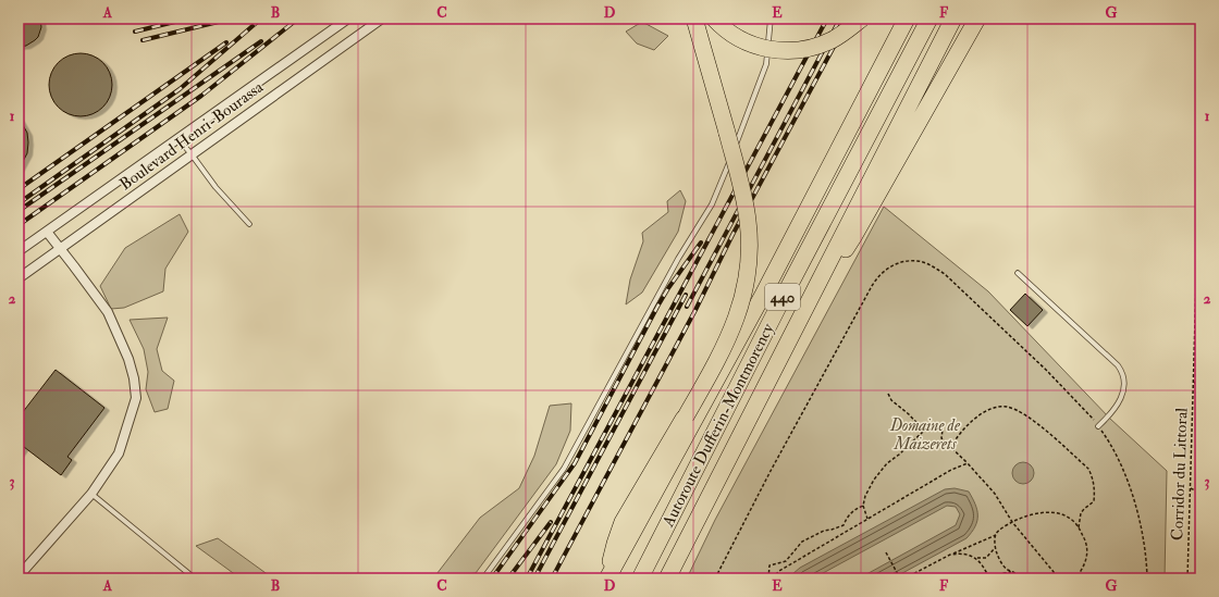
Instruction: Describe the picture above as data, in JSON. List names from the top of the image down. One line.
{"streets":{"highway":["440","Autoroute Dufferin-Montmorency"],"street":["Boulevard Henri-Bourassa"],"path":["Corridor du Littoral"]},"parks":["Domaine de Maizerets"],"grid":{"columns":["A","B","C","D","E","F","G"],"rows":["1","2","3"]}}
